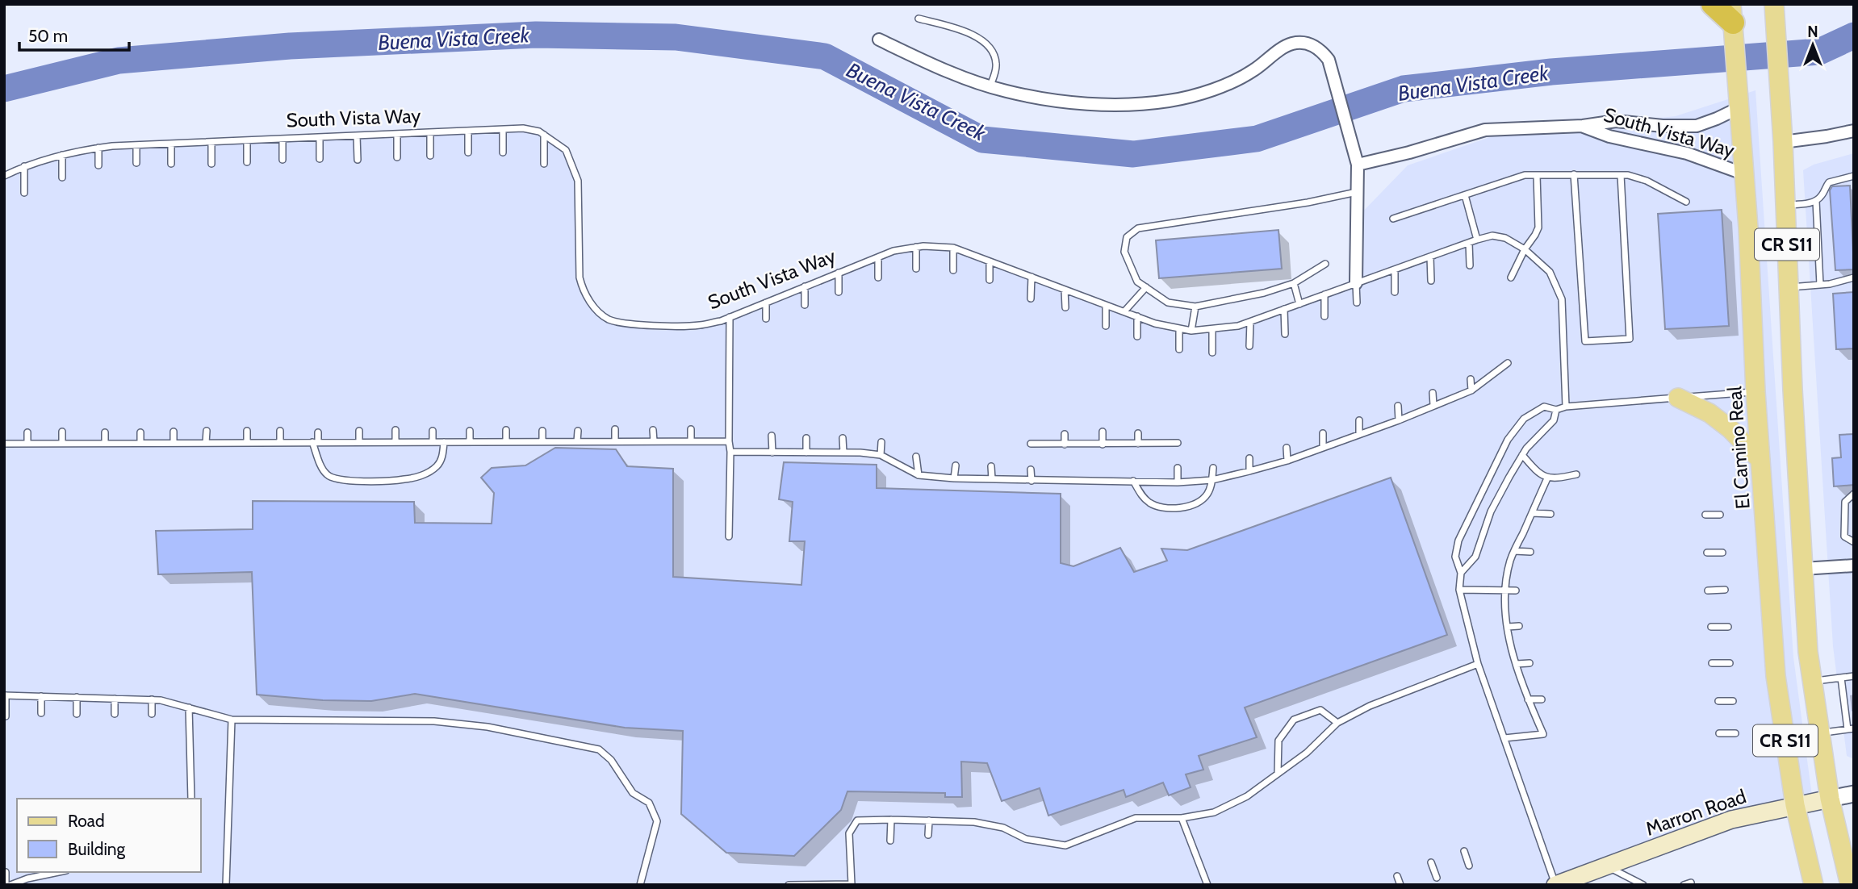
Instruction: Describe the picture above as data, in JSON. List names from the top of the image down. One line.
{"streets":{"main road":["CR S11","El Camino Real","Marron Road"],"street":["South Vista Way"]},"crossings":[["South Vista Way","El Camino Real"],["CR S11","Marron Road"],["El Camino Real","Marron Road"]],"water":["Buena Vista Creek"],"legend":["Road","Building"],"scale_bar":"50 m","north":"top"}
